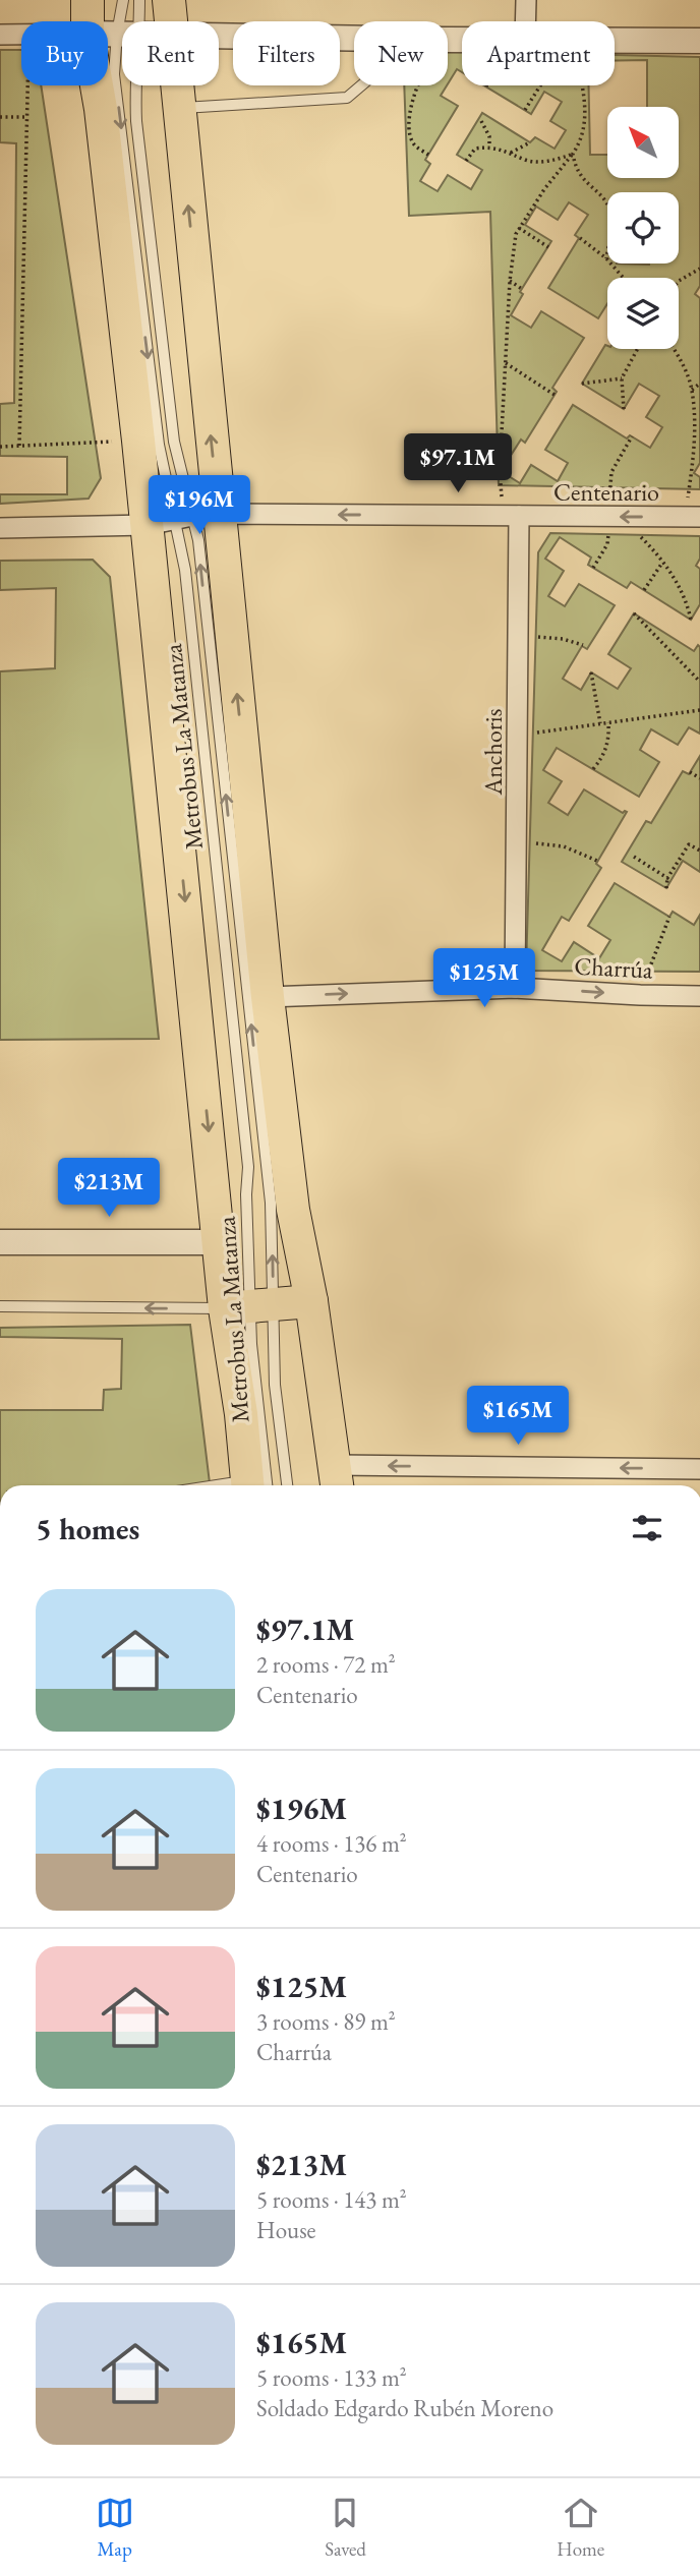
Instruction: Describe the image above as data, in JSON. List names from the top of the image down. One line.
{"streets":{"street":["Centenario","Anchoris","Charrúa"],"lane":["Metrobus La Matanza"]},"crossings":[["Centenario","Metrobus La Matanza"],["Centenario","Anchoris"],["Anchoris","Charrúa"]],"one_way":["Centenario","Charrúa"],"north":"top left","page":{"chip":["Buy","Rent","Filters","New","Apartment"],"price":["$97.1M","$196M","$125M","$213M","$165M"],"heading":"5 homes","list":[{"name":"$97.1M","note":"2 rooms · 72 m² · Centenario"},{"name":"$196M","note":"4 rooms · 136 m² · Centenario"},{"name":"$125M","note":"3 rooms · 89 m² · Charrúa"},{"name":"$213M","note":"5 rooms · 143 m² · House"},{"name":"$165M","note":"5 rooms · 133 m² · Soldado Edgardo Rubén Moreno"}],"tabs":["Map","Saved","Home"]}}
